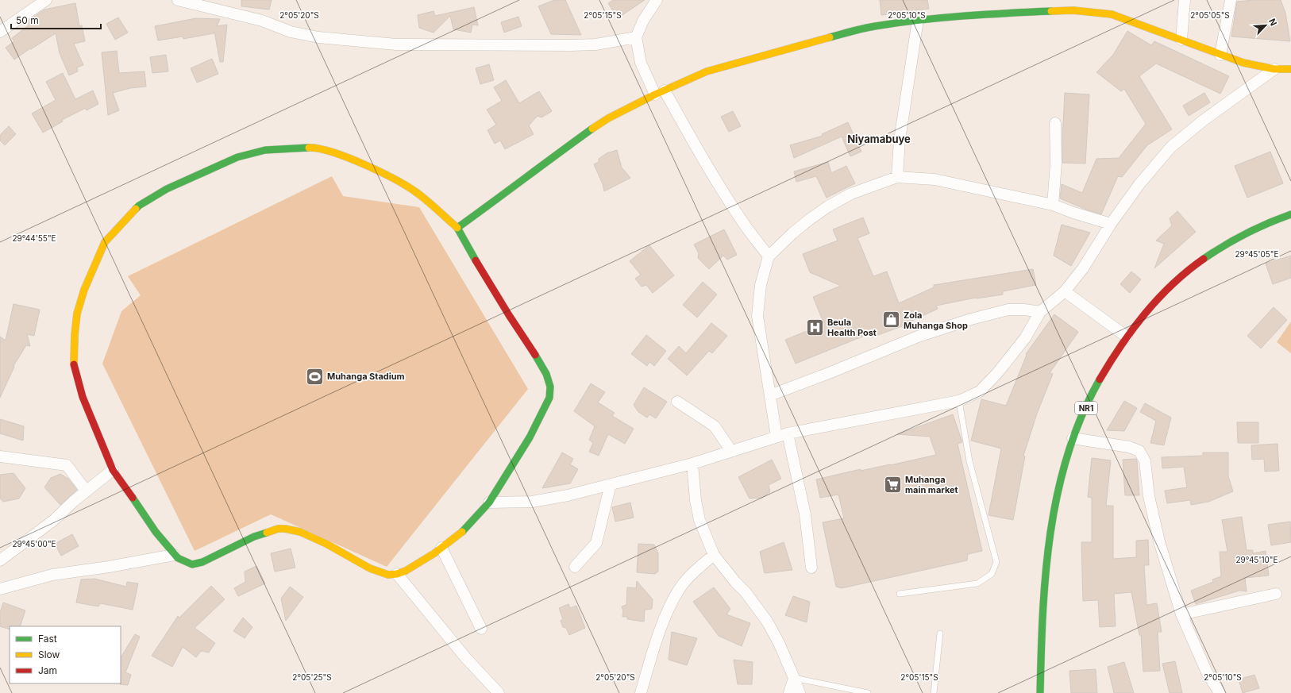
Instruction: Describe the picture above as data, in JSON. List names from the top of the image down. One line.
{"streets":{"main road":["NR1"]},"districts":["Niyamabuye"],"places":{"shop":["Zola Muhanga Shop"],"hospital":["Beula Health Post"],"sports":["Muhanga Stadium"],"supermarket":["Muhanga main market"]},"legend":["Fast","Slow","Jam"],"scale_bar":"50 m","north":"top right","coordinates":["2°05'20\"S","2°05'15\"S","2°05'10\"S","2°05'05\"S","29°44'55\"E","29°45'05\"E","29°45'00\"E","29°45'10\"E","2°05'25\"S"]}
